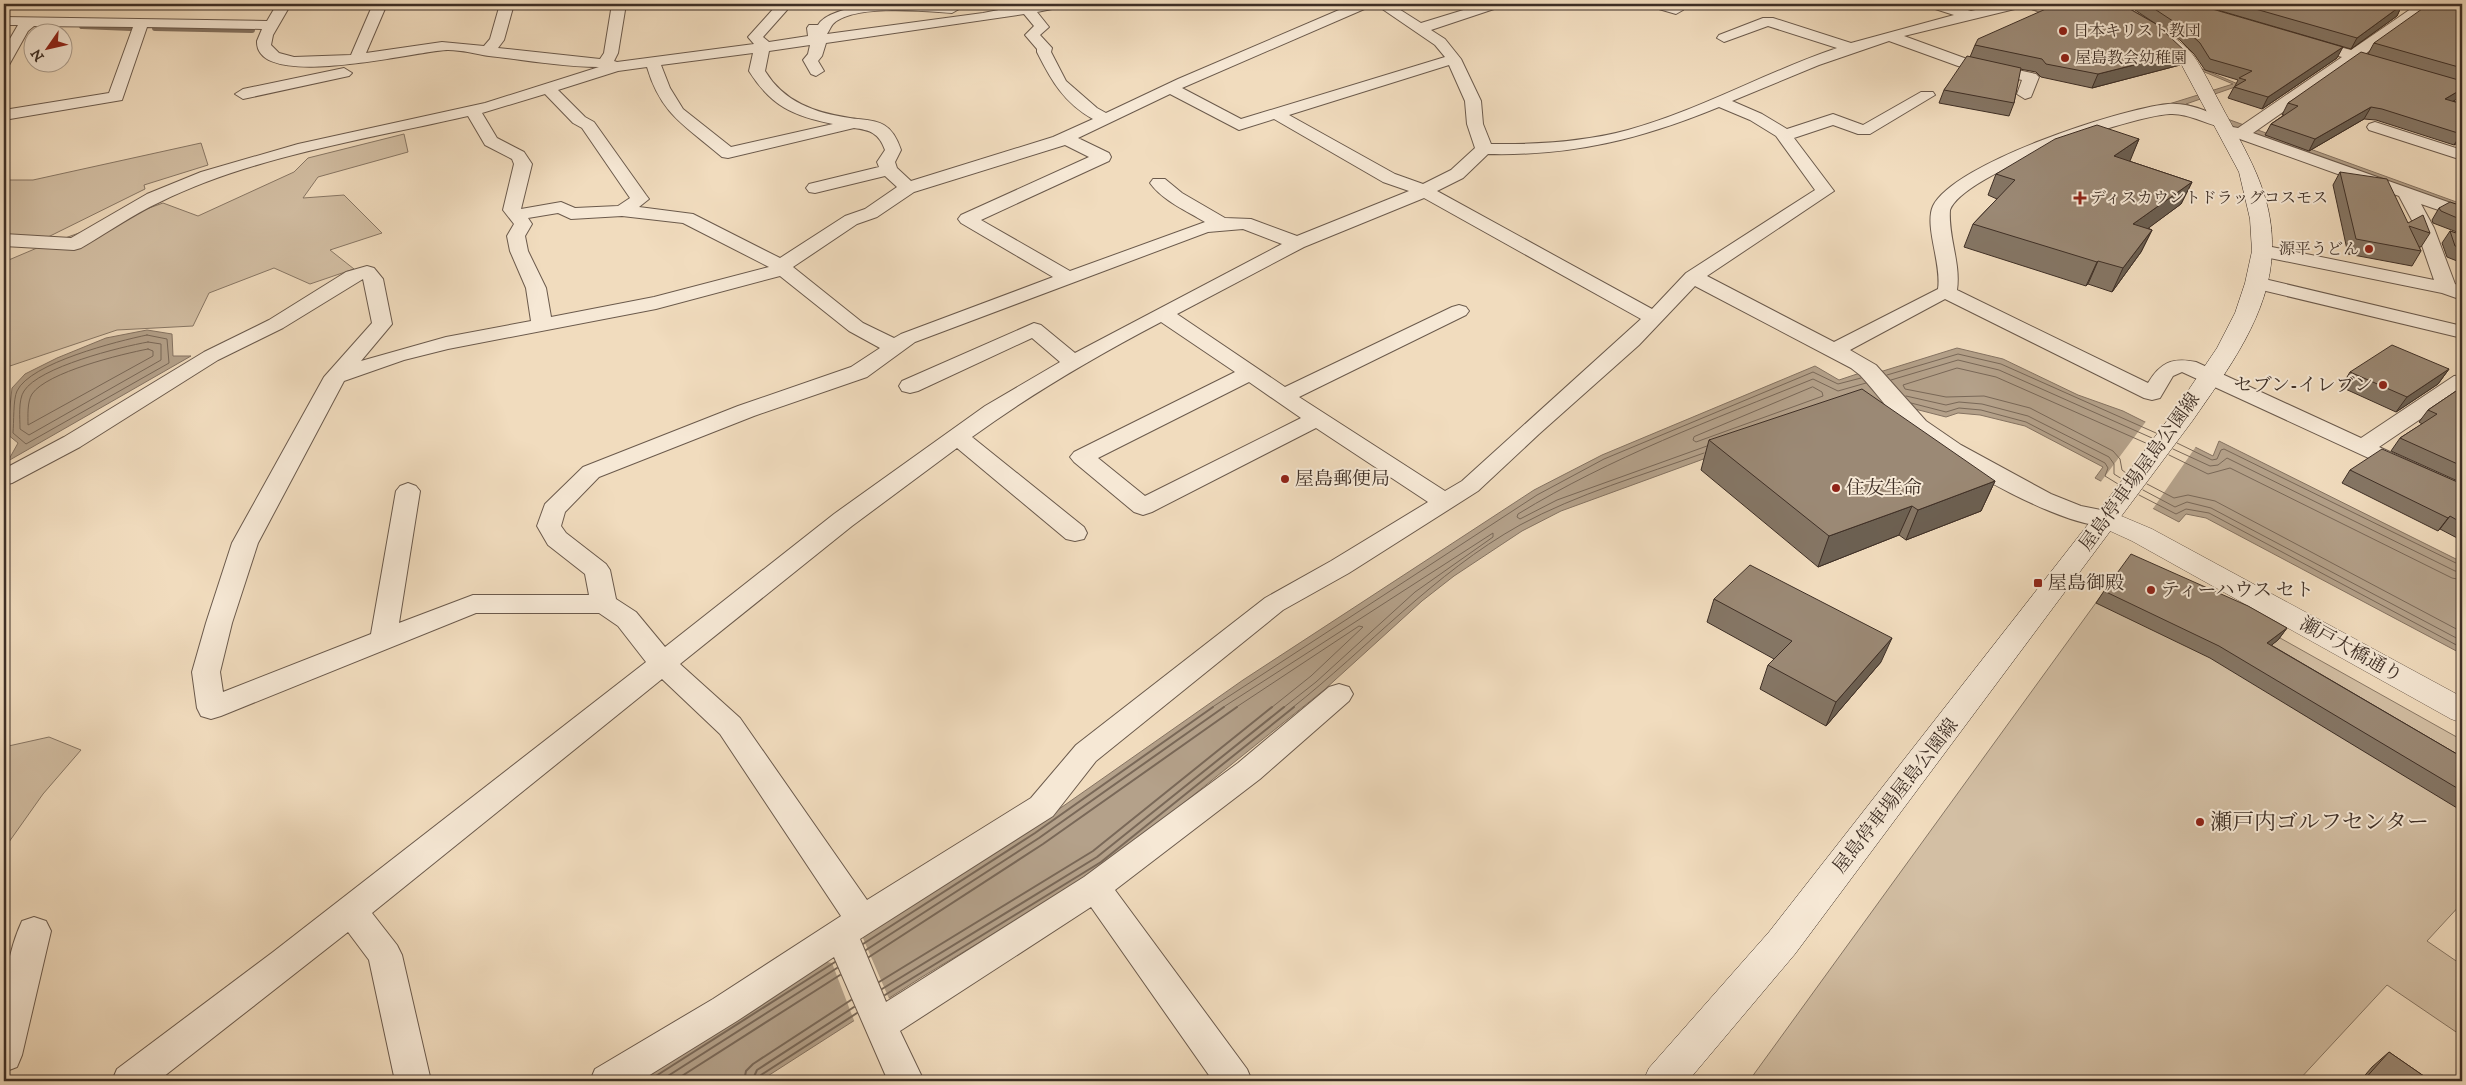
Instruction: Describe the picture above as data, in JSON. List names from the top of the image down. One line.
{"streets":{"main road":["屋島停車場屋島公園線","瀬戸大橋通り"]},"crossings":[["屋島停車場屋島公園線","瀬戸大橋通り"]],"places":{"other":["日本キリスト教団","屋島教会幼稚園","源平うどん","セブン-イレブン","屋島郵便局","住友生命","ティーハウス セト","瀬戸内ゴルフセンター"],"health":["ディスカウントドラッグコスモス"],"transit":["屋島御殿"]},"north":"bottom left"}
